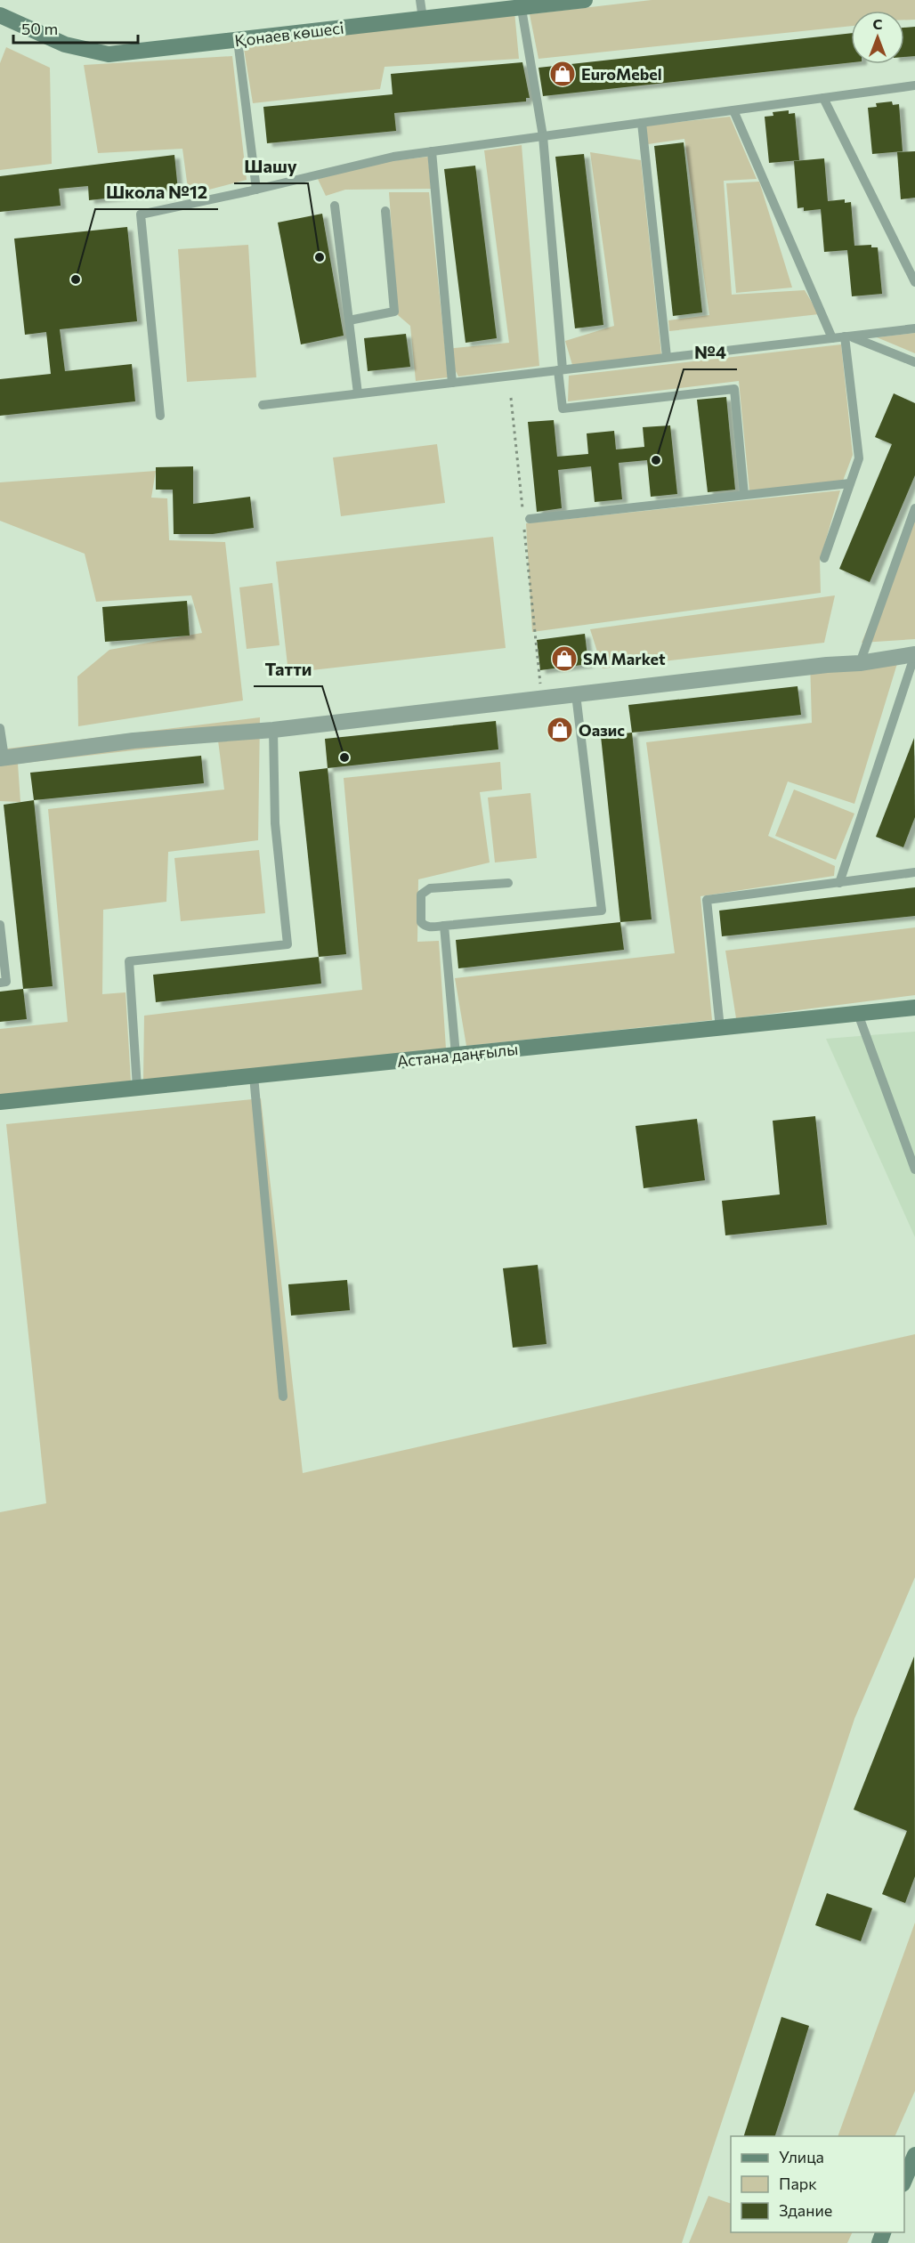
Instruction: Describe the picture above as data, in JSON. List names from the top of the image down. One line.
{"streets":{"street":["Қонаев көшесі","Астана даңғылы"]},"places":{"shop":["EuroMebel","SM Market","Оазис"],"other":["Шашу","Школа №12","№4","Татти"]},"legend":["Улица","Парк","Здание"],"scale_bar":"50 m","north":"top"}
